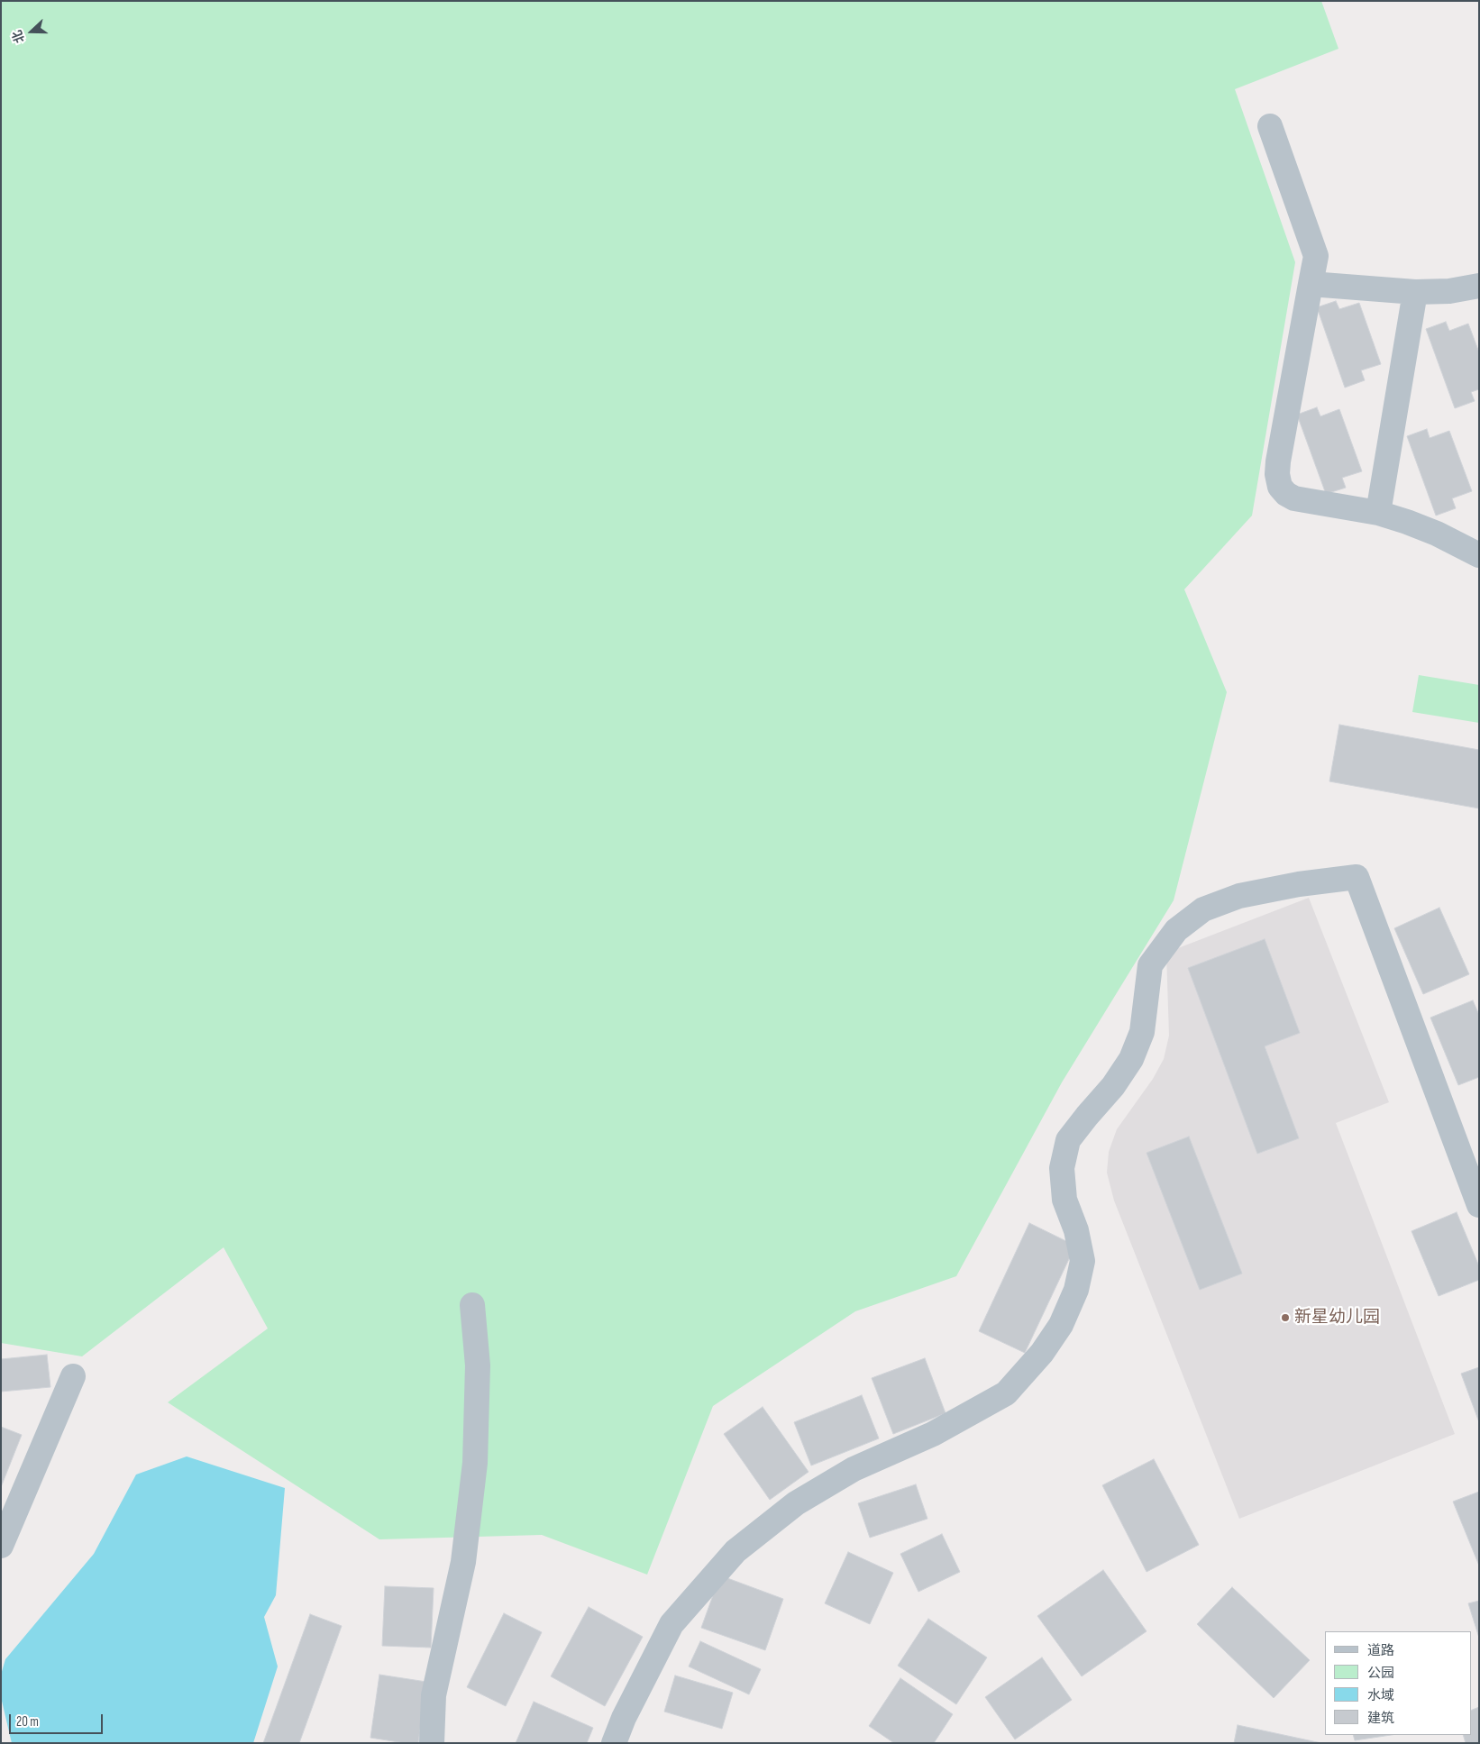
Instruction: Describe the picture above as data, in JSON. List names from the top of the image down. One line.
{"places":["新星幼儿园"],"legend":["道路","公园","水域","建筑"],"scale_bar":"20 m","north":"left"}
